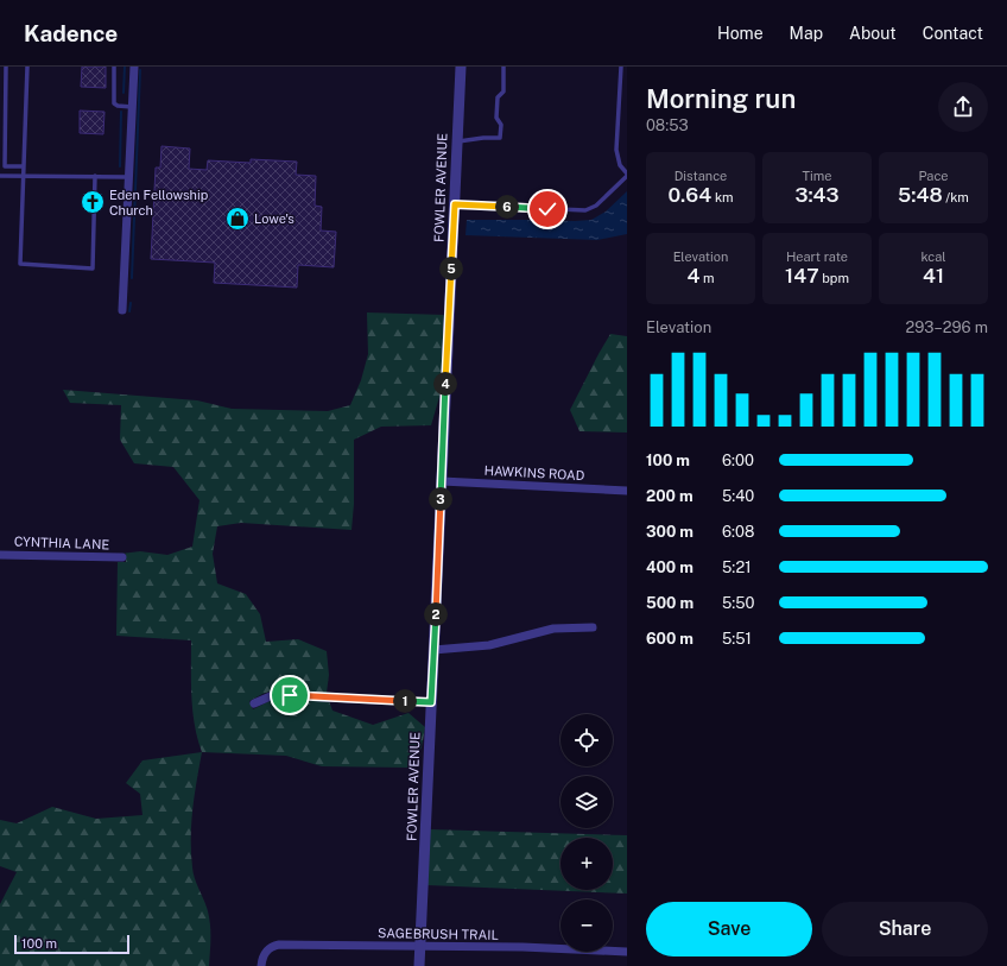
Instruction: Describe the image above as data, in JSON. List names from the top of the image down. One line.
{"streets":{"street":["FOWLER AVENUE","HAWKINS ROAD","CYNTHIA LANE","SAGEBRUSH TRAIL"]},"crossings":[["FOWLER AVENUE","HAWKINS ROAD"],["FOWLER AVENUE","SAGEBRUSH TRAIL"]],"places":{"church":["Eden Fellowship Church"],"shop":["Lowe's"]},"scale_bar":"100 m","page":{"header":"Kadence","nav":["Home","Map","About","Contact"],"heading":["Morning run","08:53"],"stats":[["Distance","0.64 km"],["Time","3:43"],["Pace","5:48 /km"],["Elevation","4 m"],["Heart rate","147 bpm"],["kcal","41"]],"pins":["6","5","4","3","2","1"],"chart":["Elevation","293–296 m"],"list":[{"name":"100 m","note":"6:00"},{"name":"200 m","note":"5:40"},{"name":"300 m","note":"6:08"},{"name":"400 m","note":"5:21"},{"name":"500 m","note":"5:50"},{"name":"600 m","note":"5:51"}],"map_buttons":["+","−"],"buttons":["Save","Share"],"scale":"100 m"}}
